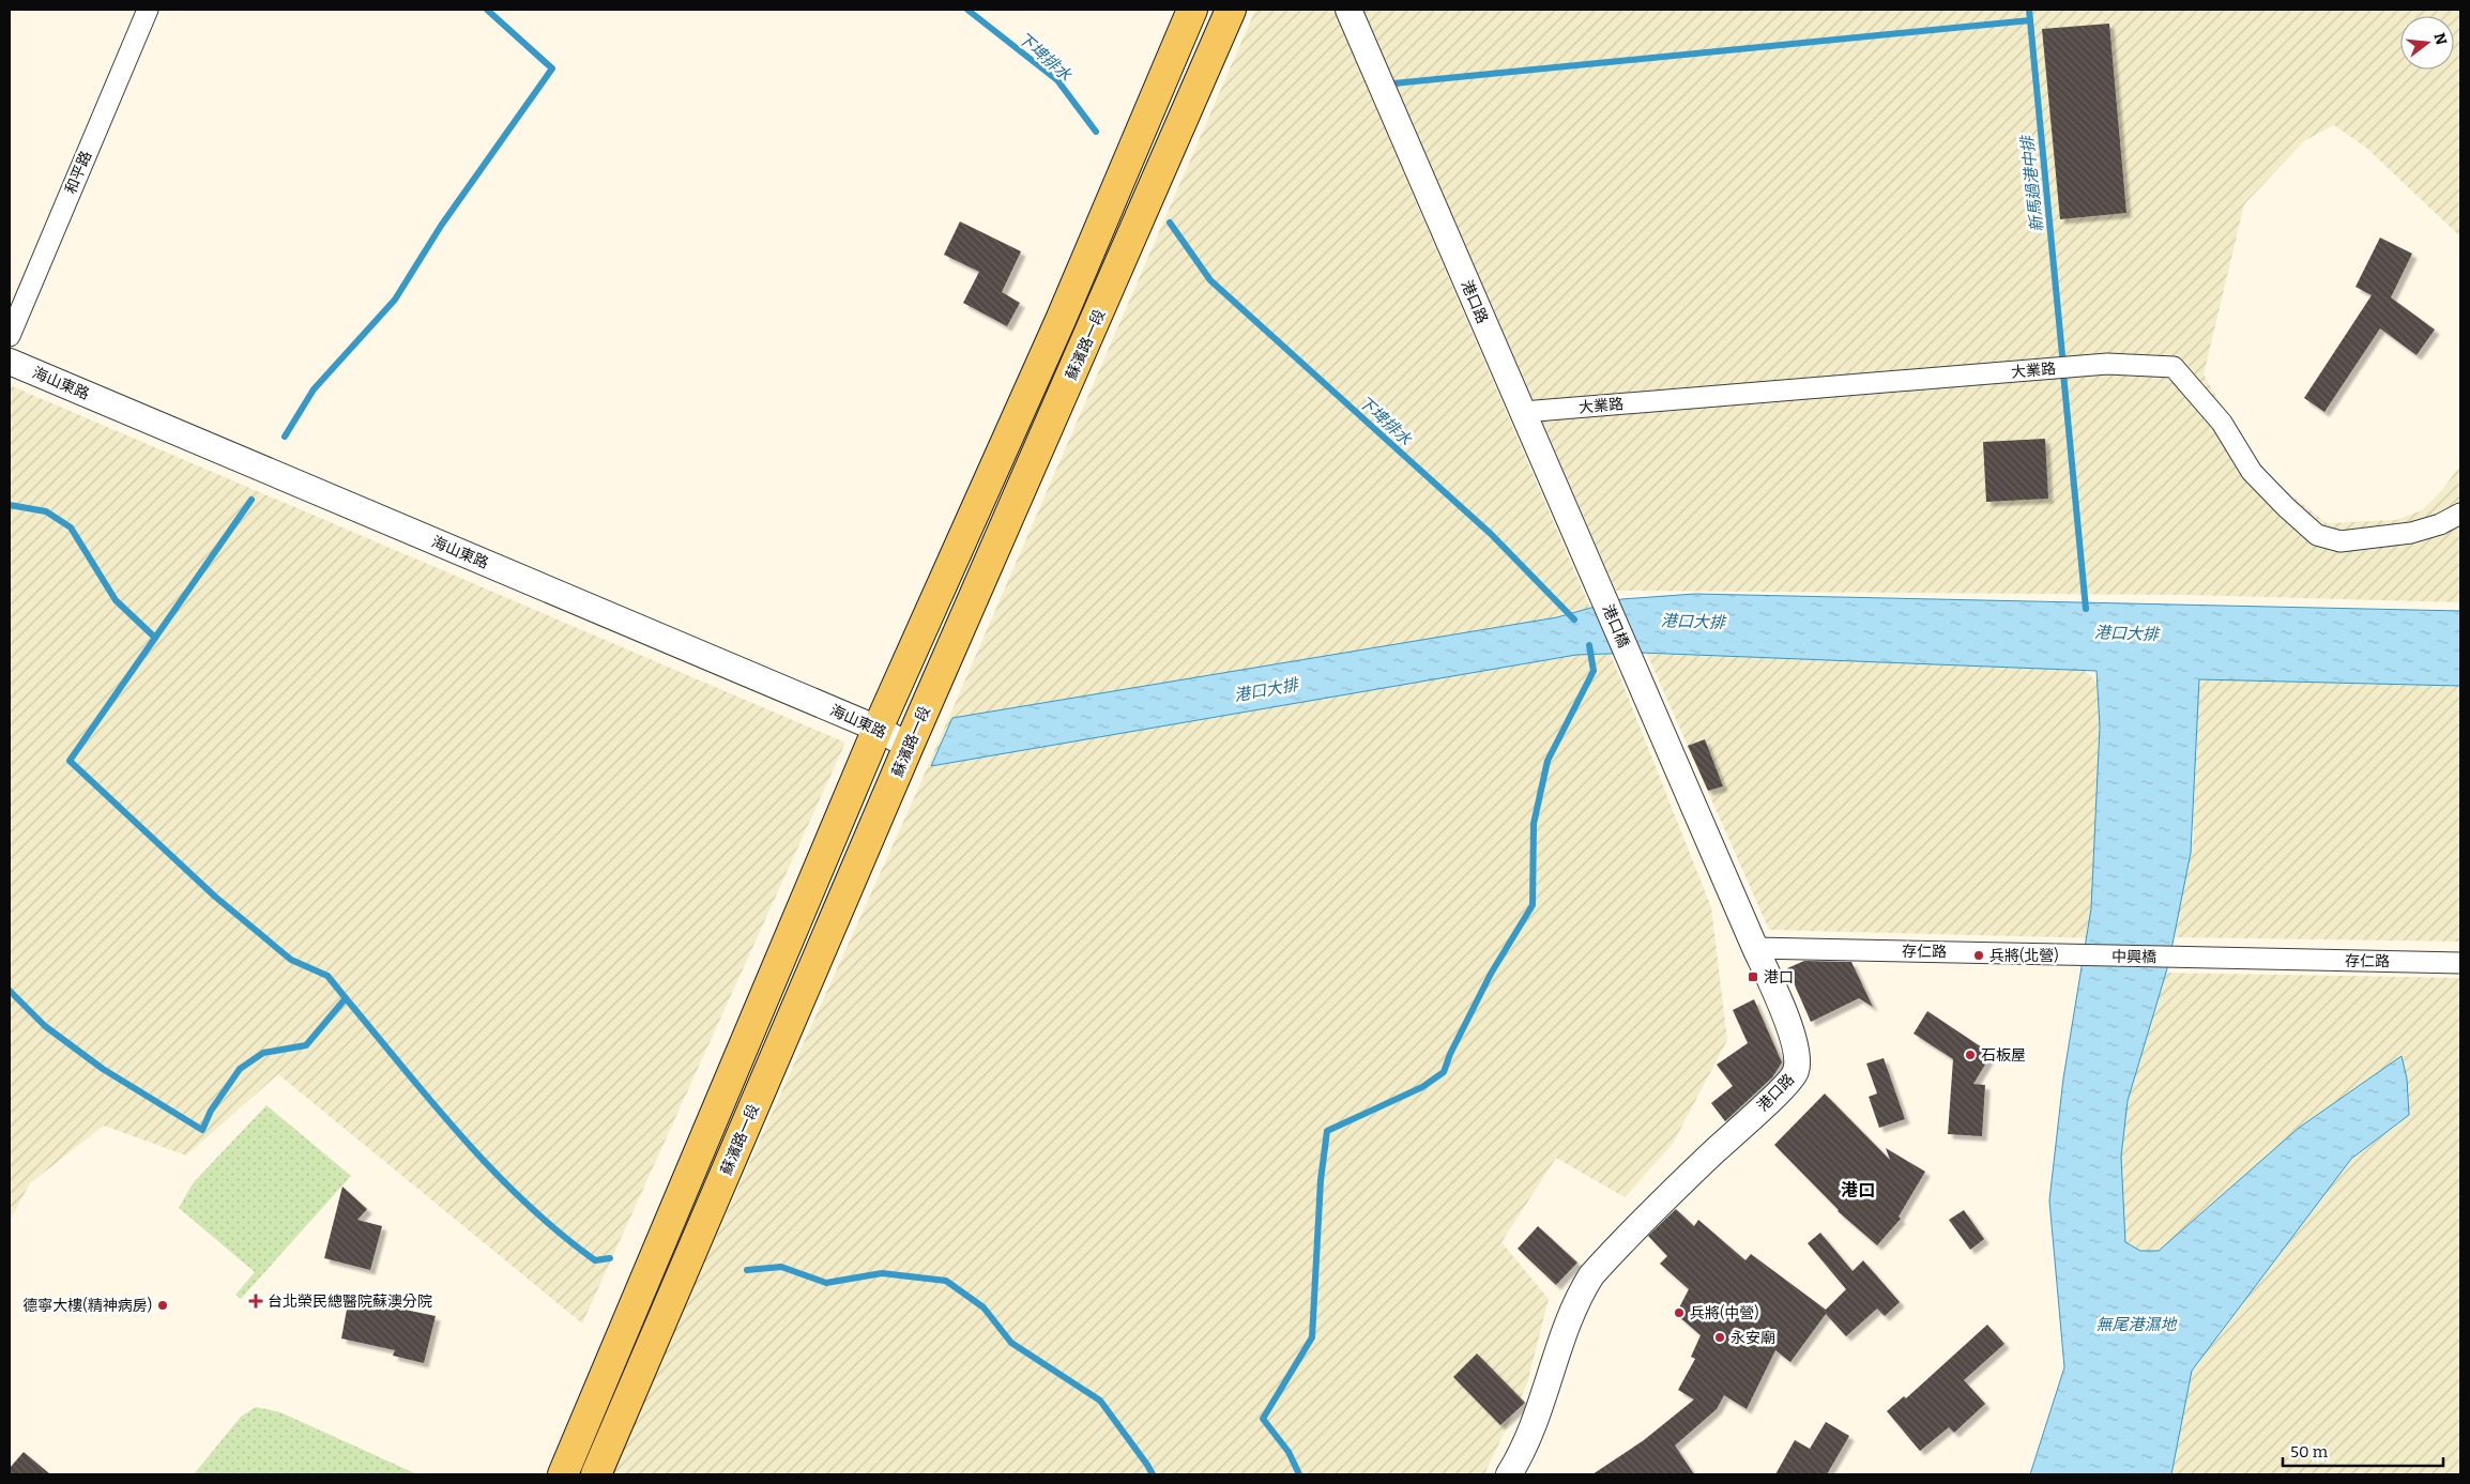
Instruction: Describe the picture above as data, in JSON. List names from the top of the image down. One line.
{"streets":{"main road":["蘇濱路一段"],"street":["和平路","港口路","大業路","海山東路","港口橋","存仁路","中興橋"]},"crossings":[["港口路","大業路"],["港口路","港口橋"],["港口路","存仁路"],["蘇濱路一段","海山東路"],["存仁路","中興橋"]],"districts":["港口"],"water":["下埤排水","新馬過港中排","港口大排","無尾港濕地"],"places":{"other":["兵將(北營)","石板屋","德寧大樓(精神病房)","兵將(中營)","永安廟"],"transit":["港口"],"health":["台北榮民總醫院蘇澳分院"]},"scale_bar":"50 m","north":"right"}
